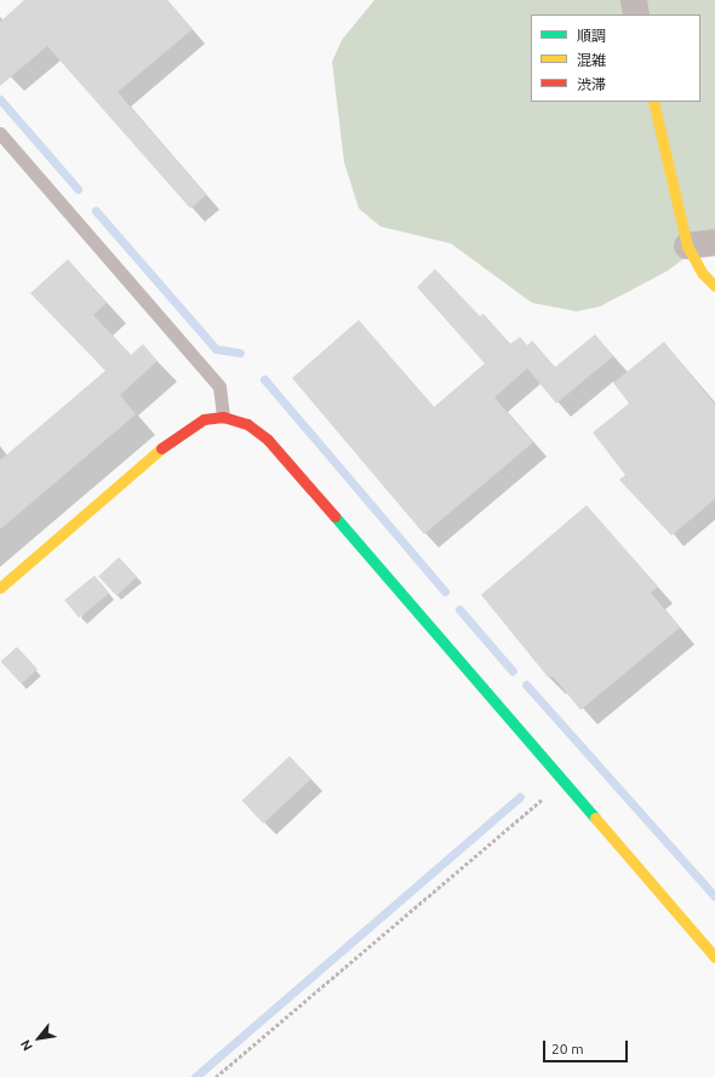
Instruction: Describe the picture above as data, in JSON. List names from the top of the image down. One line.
{"legend":["順調","混雑","渋滞"],"scale_bar":"20 m","north":"bottom left"}
